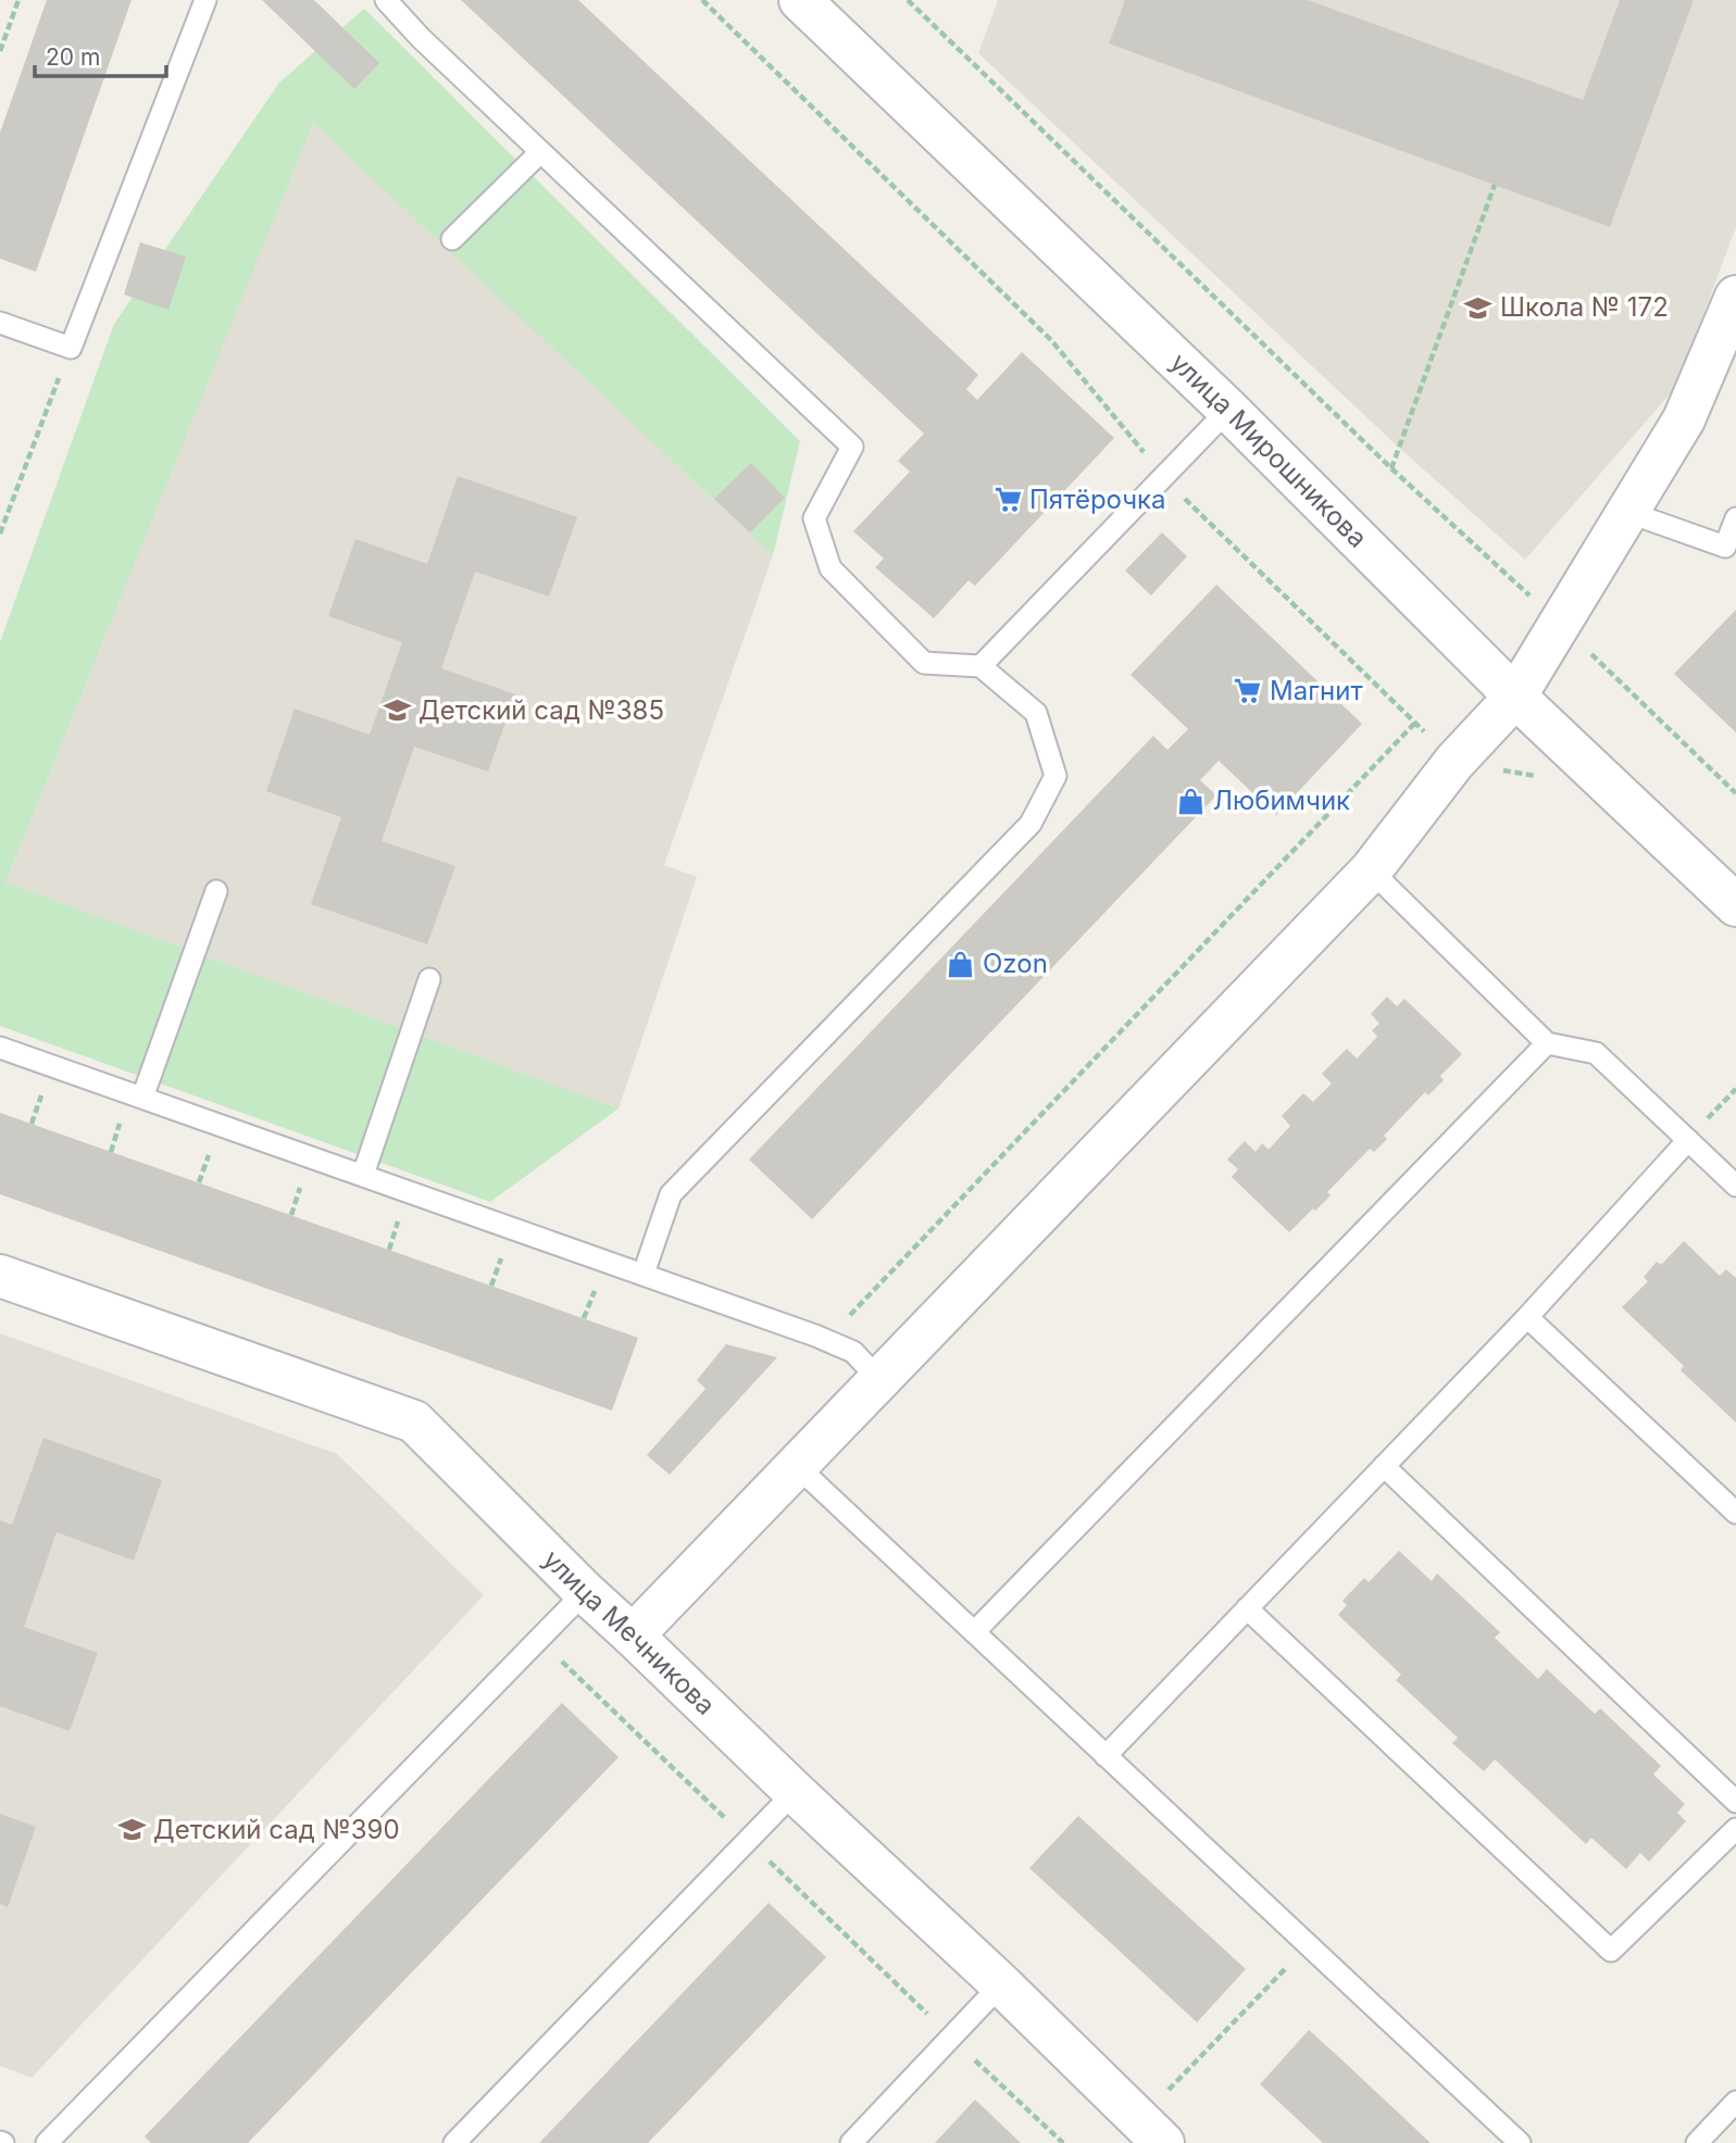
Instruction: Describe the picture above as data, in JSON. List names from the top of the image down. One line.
{"streets":{"street":["улица Мирошникова","улица Мечникова"]},"places":{"school or university":["Школа № 172","Детский сад №385","Детский сад №390"],"supermarket":["Пятёрочка","Магнит"],"shop":["Любимчик","Ozon"]},"scale_bar":"20 m"}
